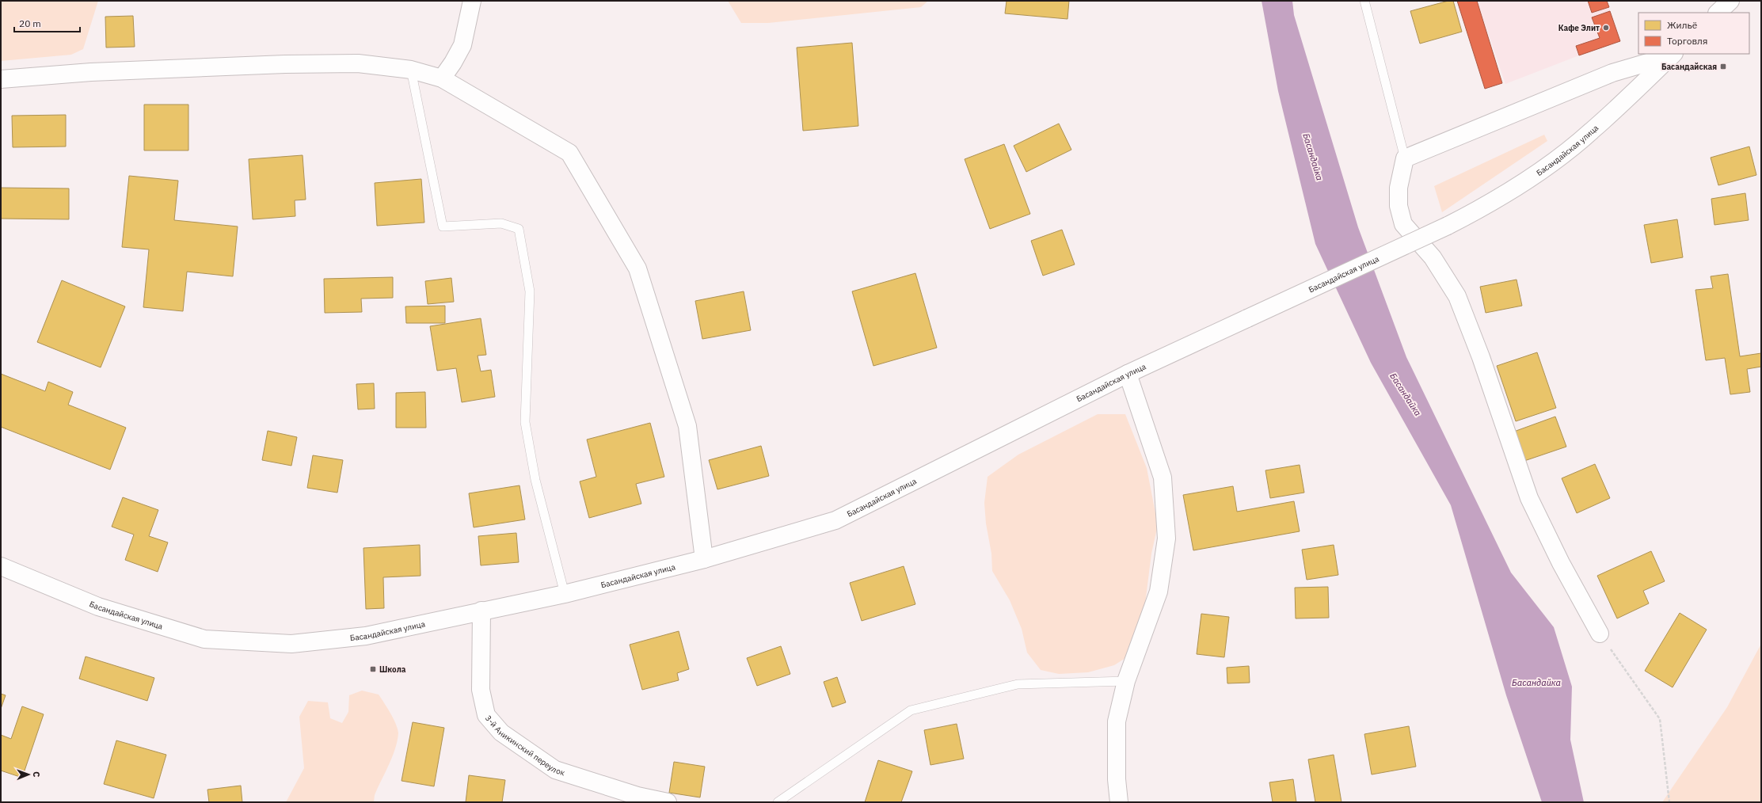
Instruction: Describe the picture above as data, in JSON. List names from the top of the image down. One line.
{"streets":{"street":["Басандайская улица","3-й Аникинский переулок"]},"crossings":[["Басандайская улица","3-й Аникинский переулок"]],"water":["Басандайка"],"places":{"other":["Кафе Элит"],"transit":["Басандайская","Школа"]},"legend":["Жильё","Торговля"],"scale_bar":"20 m","north":"right"}
